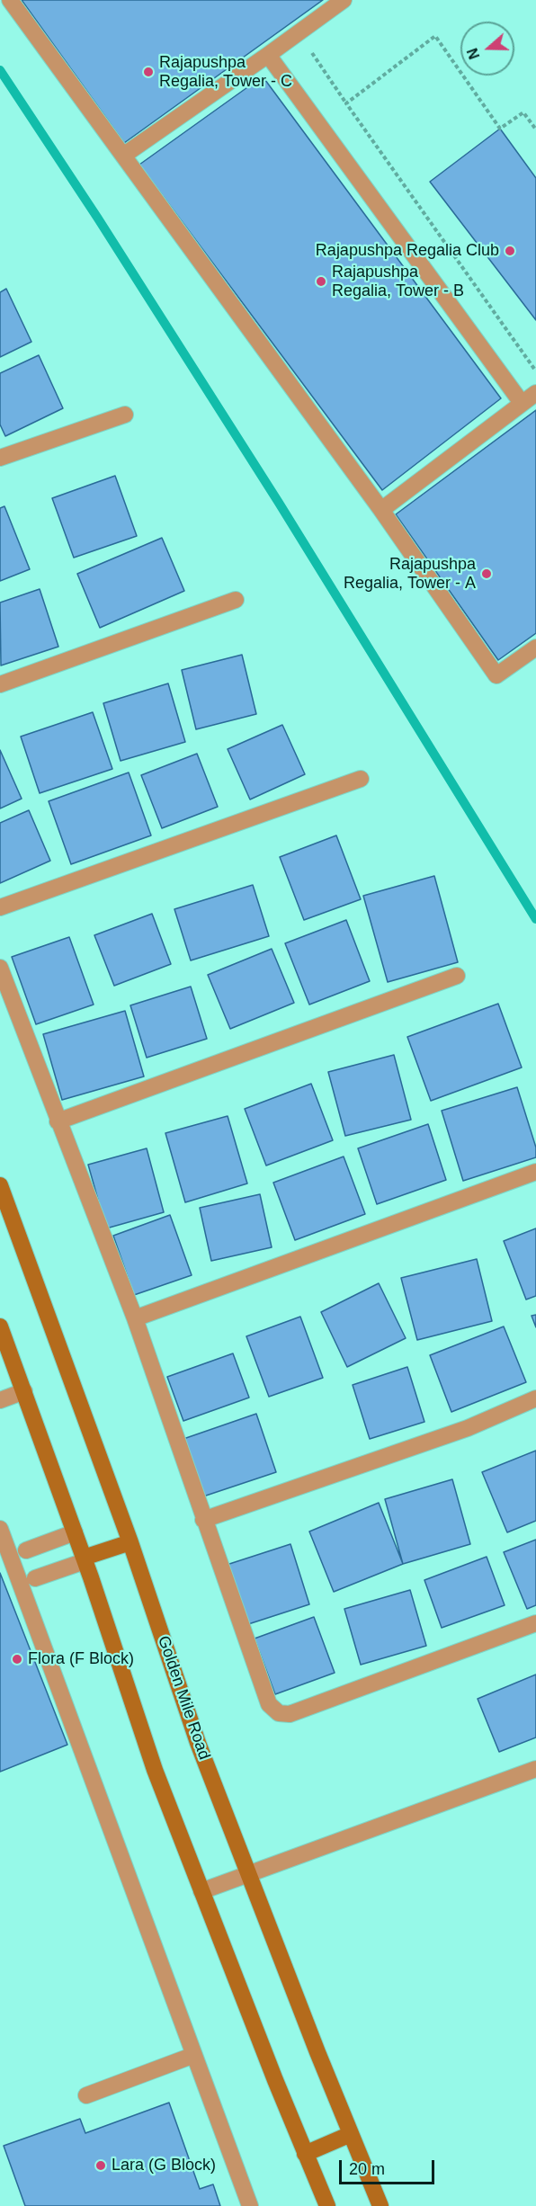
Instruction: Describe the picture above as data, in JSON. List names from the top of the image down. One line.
{"streets":{"street":["Golden Mile Road"]},"places":["Rajapushpa Regalia, Tower - C","Rajapushpa Regalia Club","Rajapushpa Regalia, Tower - B","Rajapushpa Regalia, Tower - A","Flora (F Block)","Lara (G Block)"],"scale_bar":"20 m","north":"left"}
